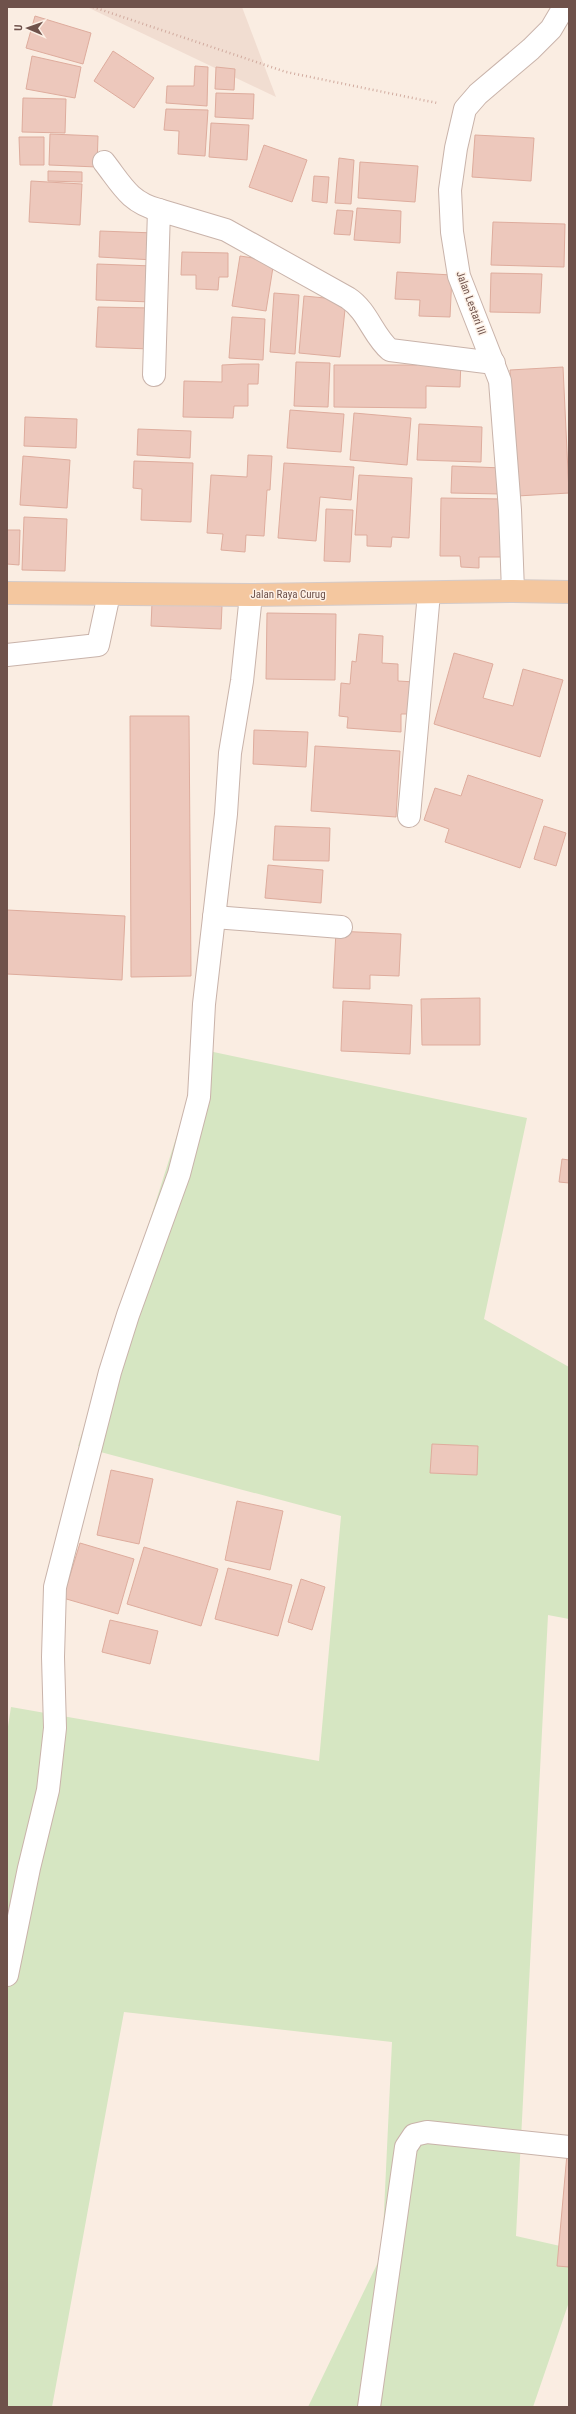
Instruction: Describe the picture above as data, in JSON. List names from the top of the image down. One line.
{"streets":{"main road":["Jalan Raya Curug"],"street":["Jalan Lestari III"]},"crossings":[["Jalan Lestari III","Jalan Raya Curug"]],"north":"left"}
